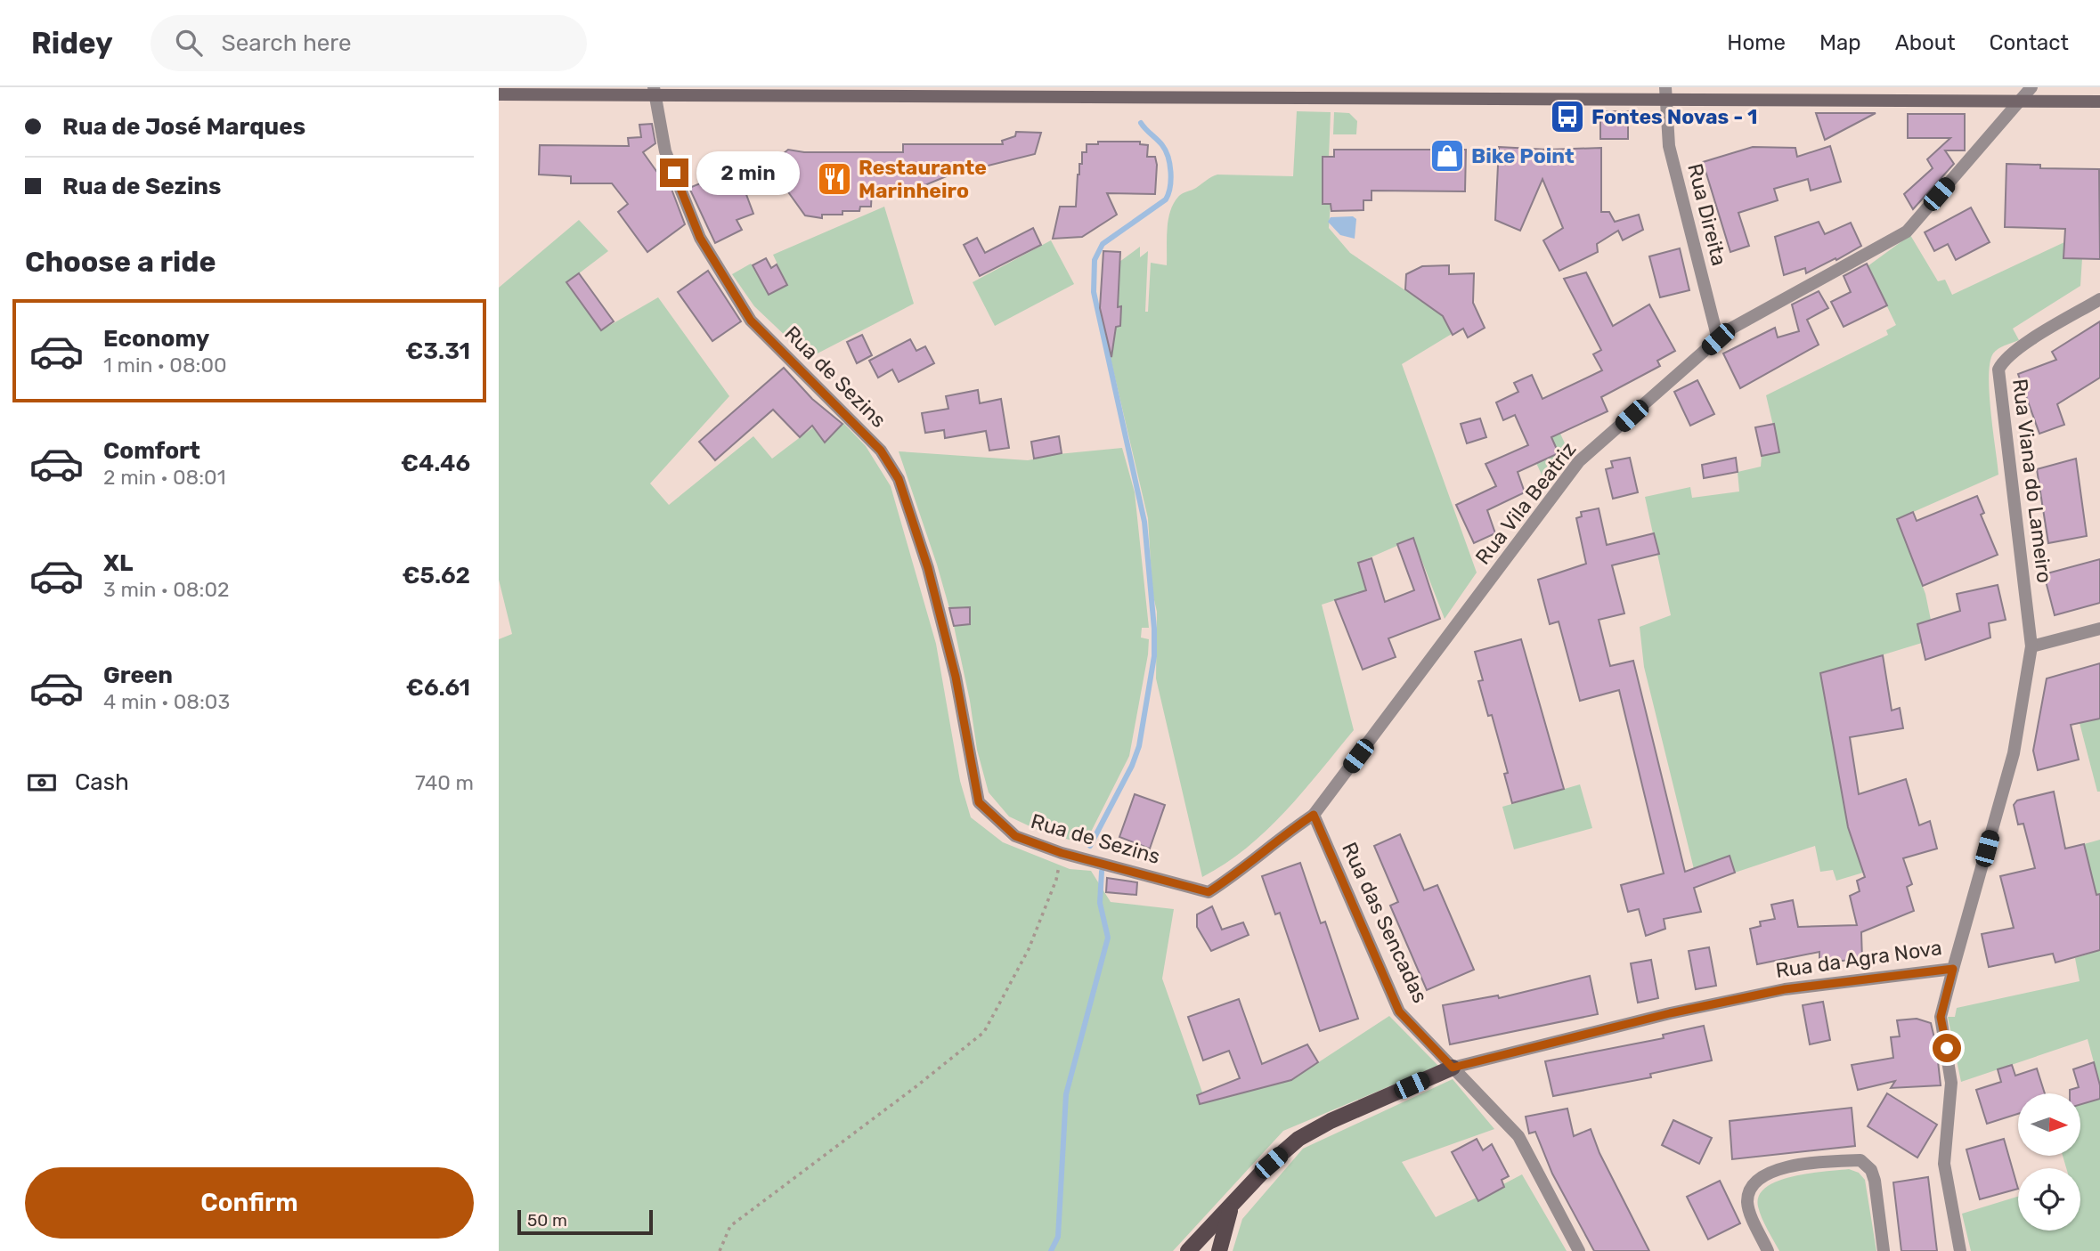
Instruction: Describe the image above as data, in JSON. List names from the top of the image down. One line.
{"streets":{"street":["Rua Direita","Rua de Sezins","Rua Viana do Lameiro","Rua Vila Beatriz","Rua das Sencadas","Rua da Agra Nova"]},"crossings":[["Rua Direita","Rua Vila Beatriz"],["Rua de Sezins","Rua Vila Beatriz"],["Rua de Sezins","Rua das Sencadas"],["Rua Viana do Lameiro","Rua da Agra Nova"],["Rua Vila Beatriz","Rua das Sencadas"],["Rua das Sencadas","Rua da Agra Nova"]],"places":{"bus stop":["Fontes Novas - 1"],"shop":["Bike Point"],"restaurant":["Restaurante Marinheiro"]},"scale_bar":"50 m","north":"right","page":{"header":"Ridey","search":"Search here","nav":["Home","Map","About","Contact"],"banner":["Rua de José Marques","Rua de Sezins"],"bubble":"2 min","heading":"Choose a ride","list":[{"name":"Economy","note":"1 min · 08:00","value":"€3.31"},{"name":"Comfort","note":"2 min · 08:01","value":"€4.46"},{"name":"XL","note":"3 min · 08:02","value":"€5.62"},{"name":"Green","note":"4 min · 08:03","value":"€6.61"}],"pay":["Cash","740 m"],"buttons":"Confirm","scale":"50 m"}}
